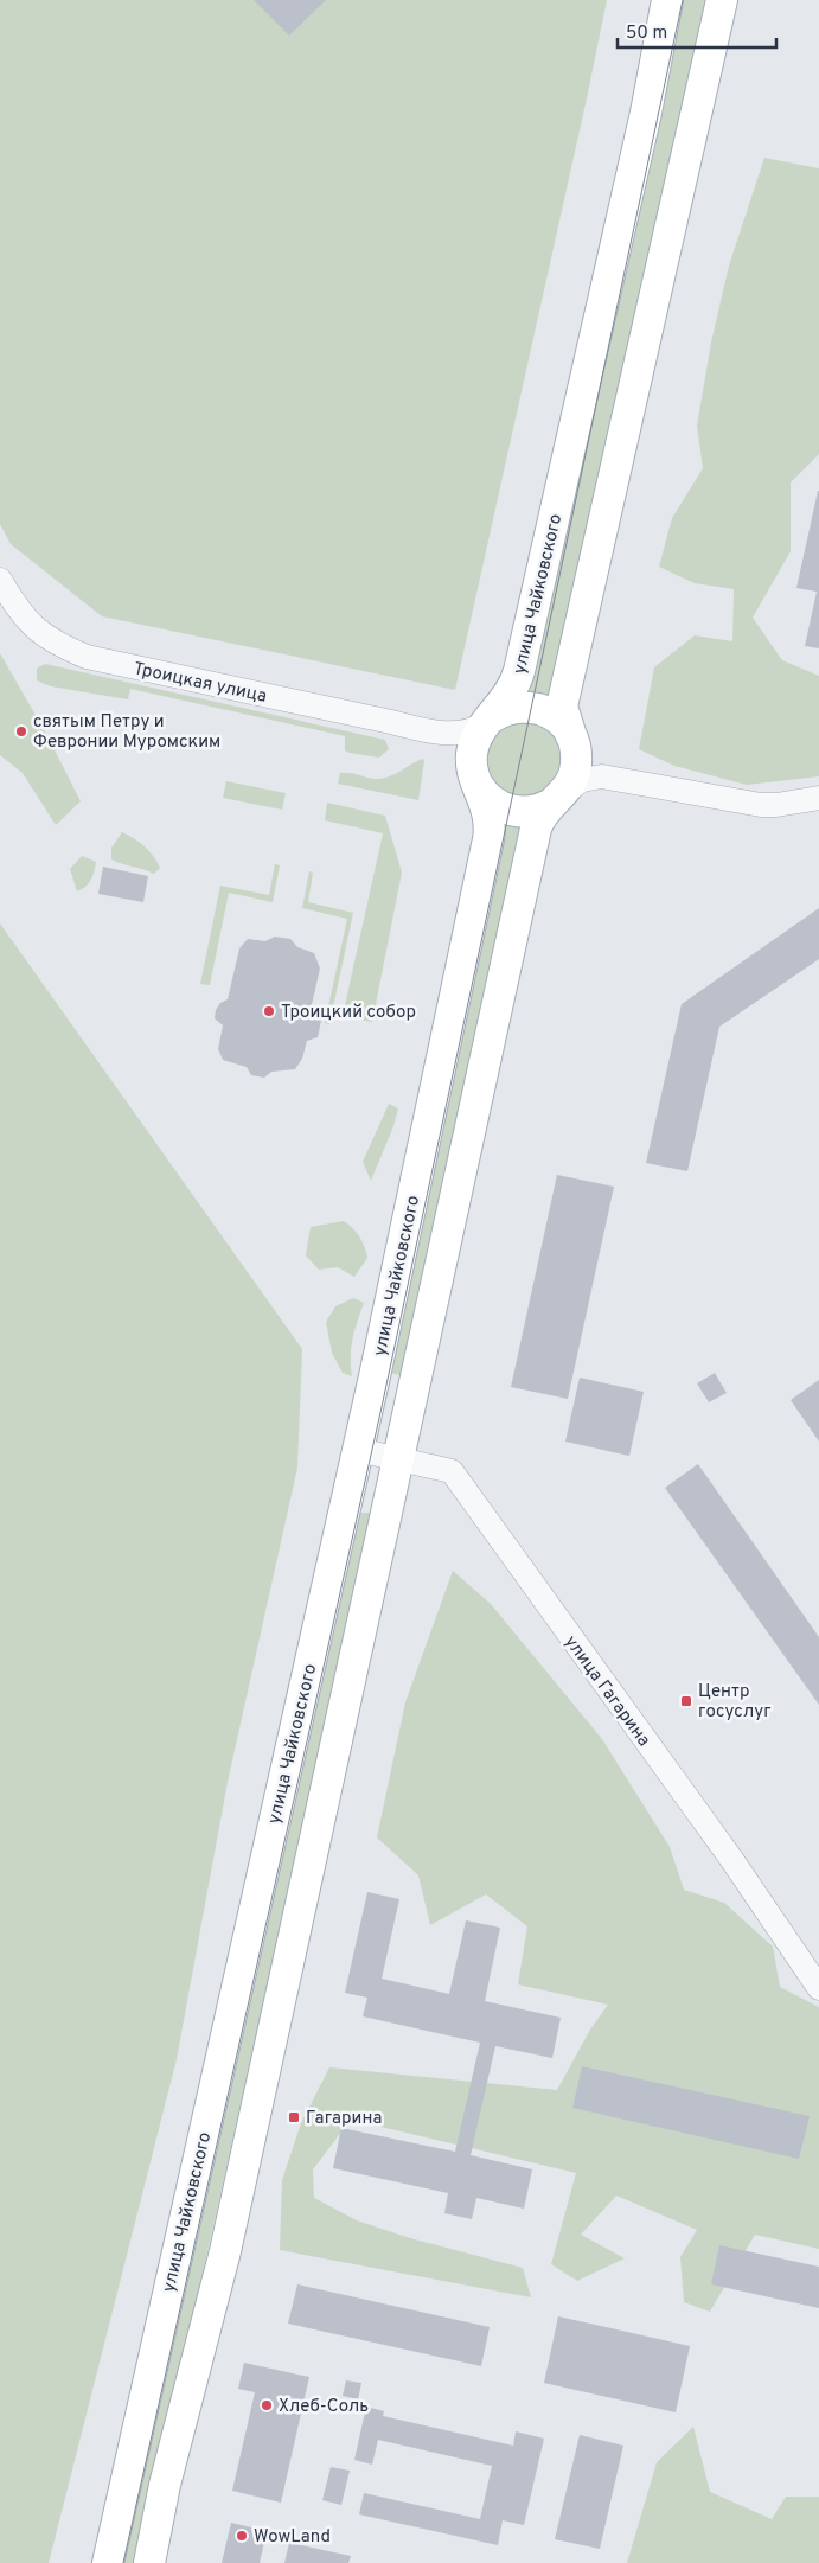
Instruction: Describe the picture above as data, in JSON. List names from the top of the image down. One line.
{"streets":{"main road":["улица Чайковского"],"street":["Троицкая улица","улица Гагарина"]},"crossings":[["улица Чайковского","улица Гагарина"]],"places":{"other":["святым Петру и Февронии Муромским","Троицкий собор","Хлеб-Соль","WowLand"],"transit":["Центр госуслуг","Гагарина"]},"scale_bar":"50 m"}
